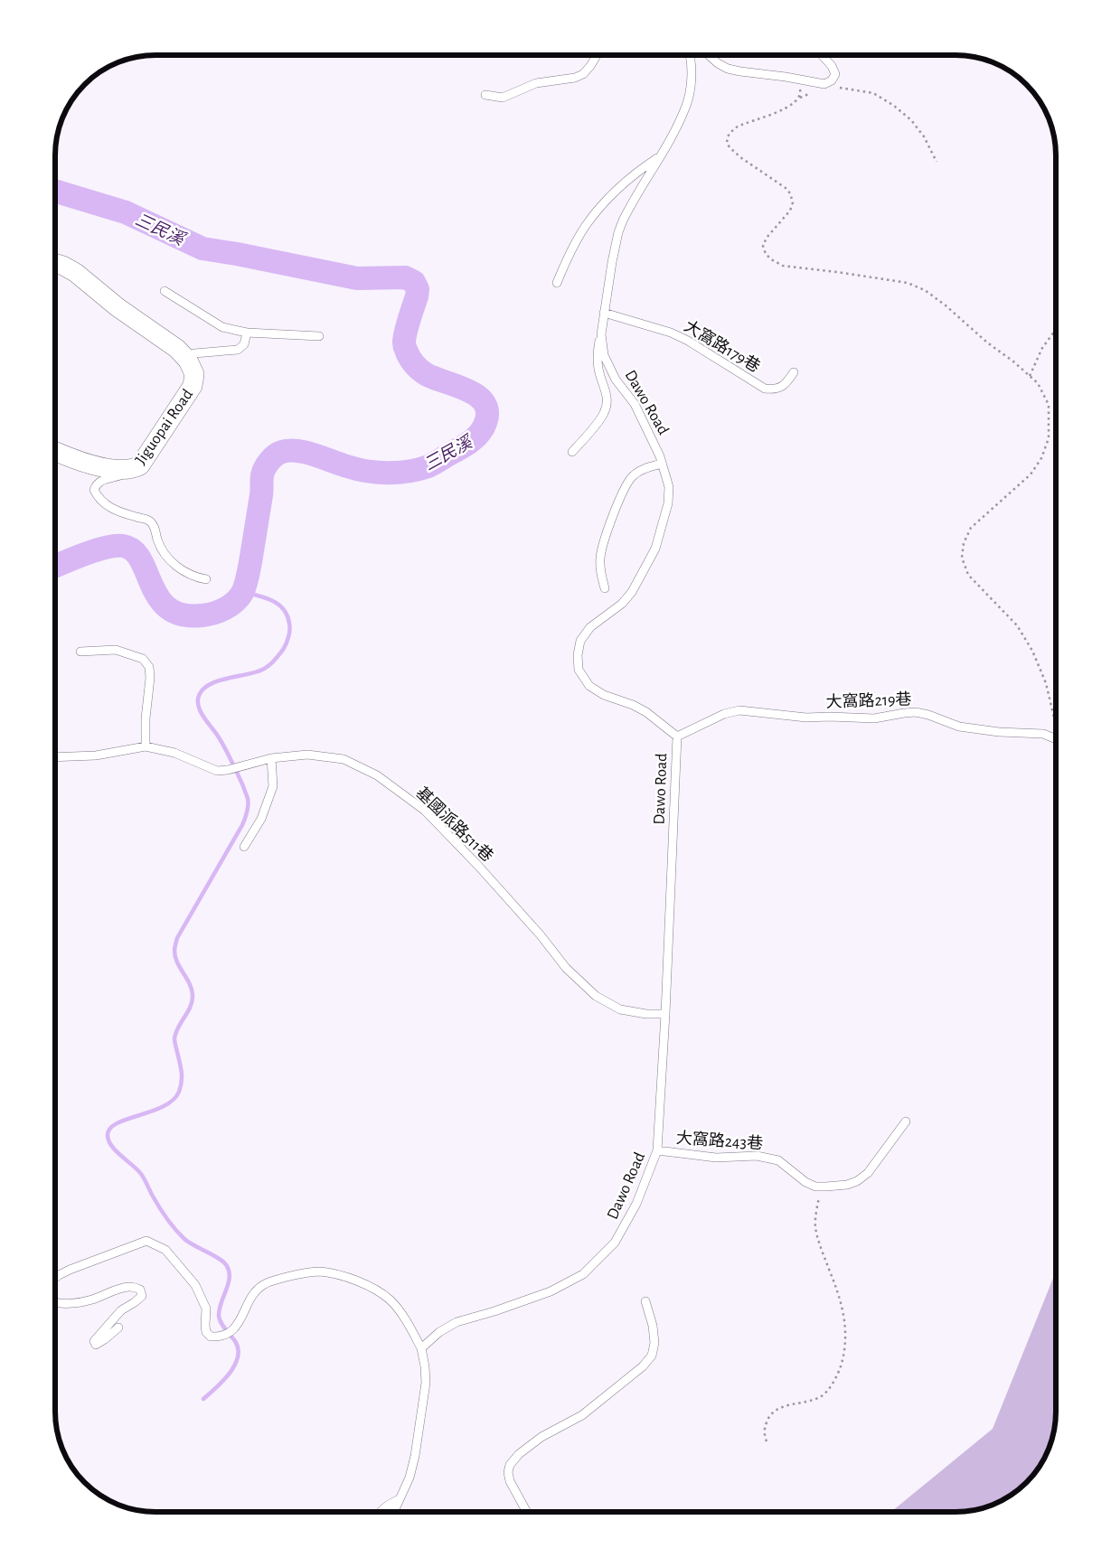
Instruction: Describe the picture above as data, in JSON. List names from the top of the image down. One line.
{"streets":{"street":["Jiguopai Road"],"lane":["大窩路179巷","Dawo Road","大窩路219巷","基國派路511巷","大窩路243巷"]},"crossings":[["大窩路179巷","Dawo Road"],["Dawo Road","大窩路219巷"],["Dawo Road","基國派路511巷"],["Dawo Road","大窩路243巷"]],"water":["三民溪"]}
